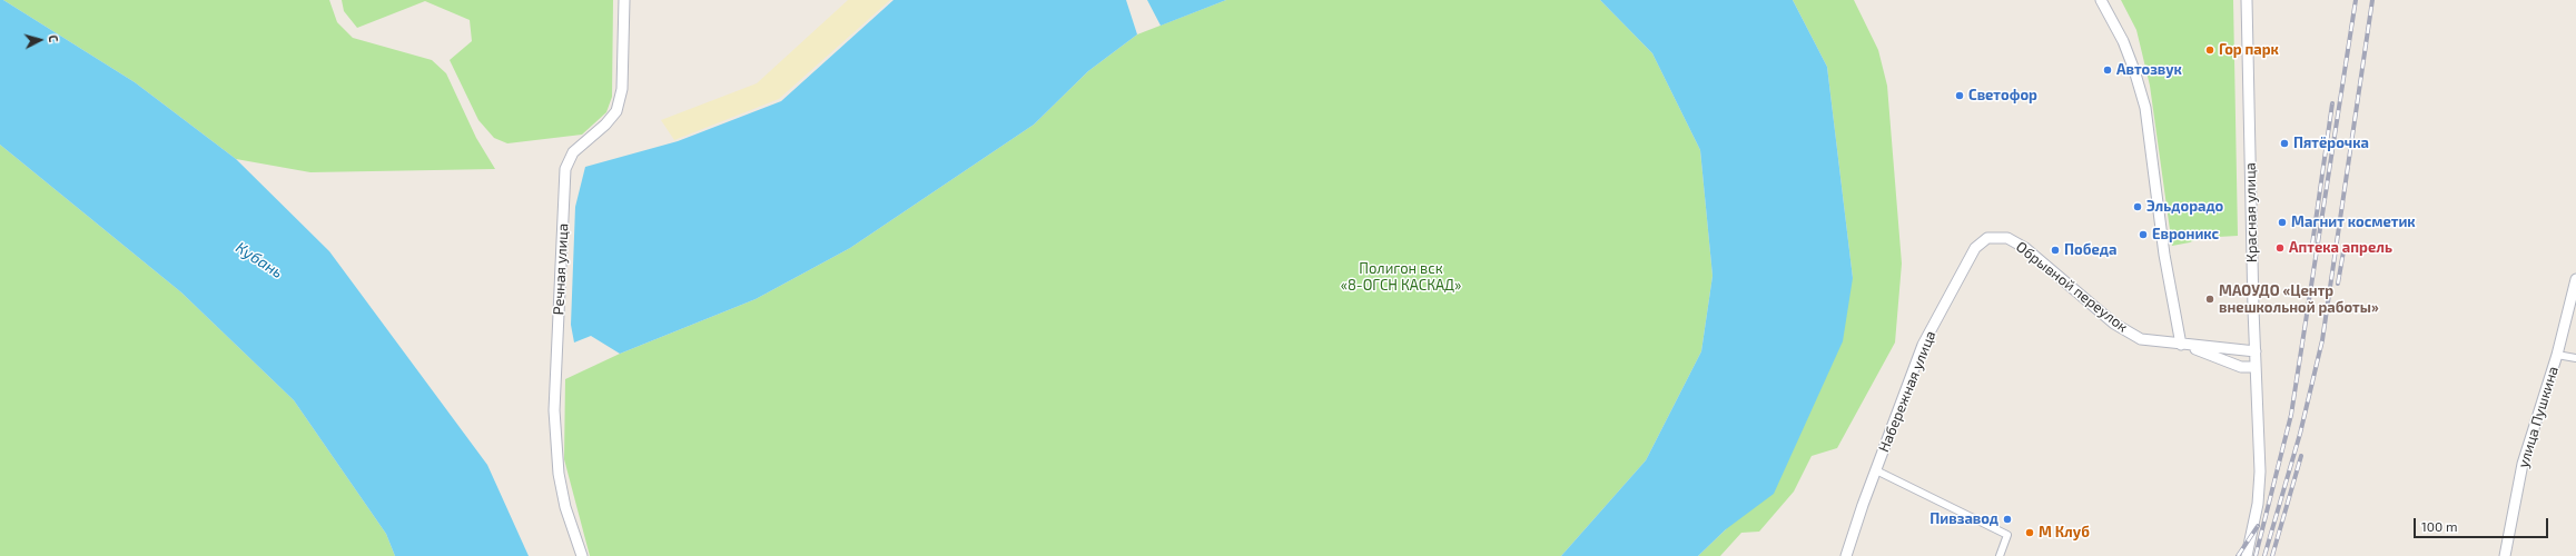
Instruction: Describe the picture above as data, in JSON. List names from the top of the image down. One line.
{"streets":{"main road":["Красная улица","Речная улица","Обрывной переулок","Набережная улица","улица Пушкина"]},"crossings":[["Красная улица","Обрывной переулок"],["Обрывной переулок","Набережная улица"]],"water":["Кубань"],"parks":["Полигон вск «8-ОГСН КАСКАД»"],"places":["Гор парк","Автозвук","Светофор","Пятёрочка","Эльдорадо","Магнит косметик","Евроникс","Аптека апрель","Победа","МАОУДО «Центр внешкольной работы»","Пивзавод","М Клуб"],"scale_bar":"100 m","north":"right"}
